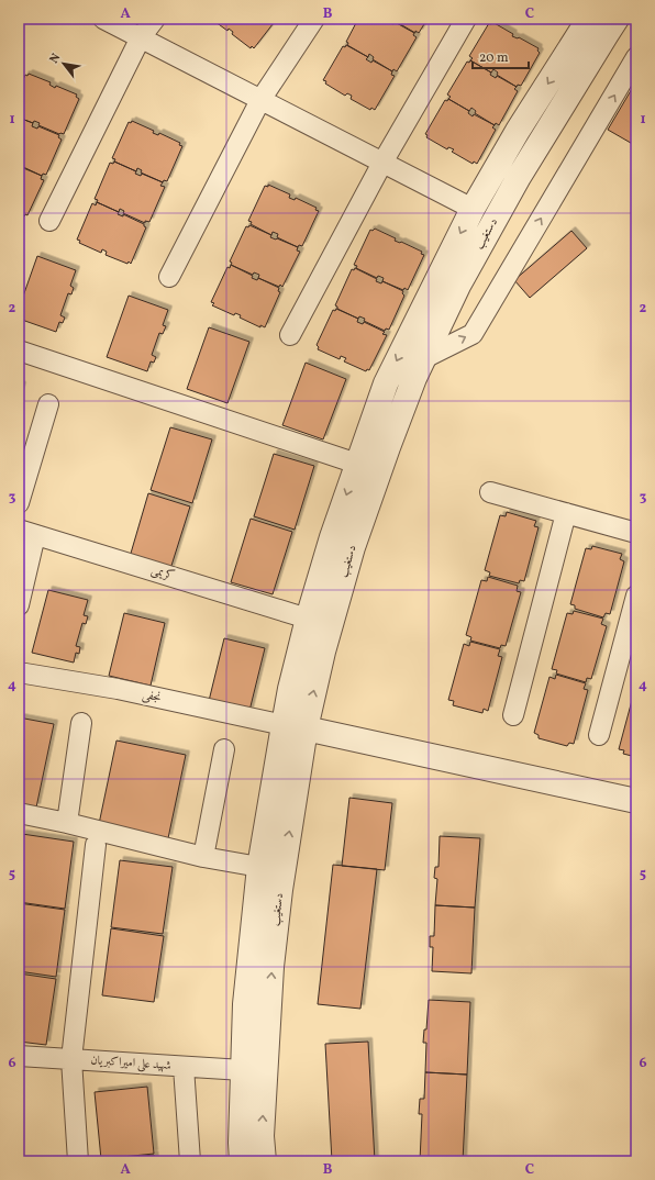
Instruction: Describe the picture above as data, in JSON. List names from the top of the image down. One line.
{"streets":{"street":["دستغیب","کریمی","نجفی","شهید علی امیراکبریان"]},"crossings":[["دستغیب","کریمی"],["دستغیب","نجفی"],["دستغیب","شهید علی امیراکبریان"]],"scale_bar":"20 m","north":"top left","grid":{"columns":["A","B","C"],"rows":["1","2","3","4","5","6"]}}
